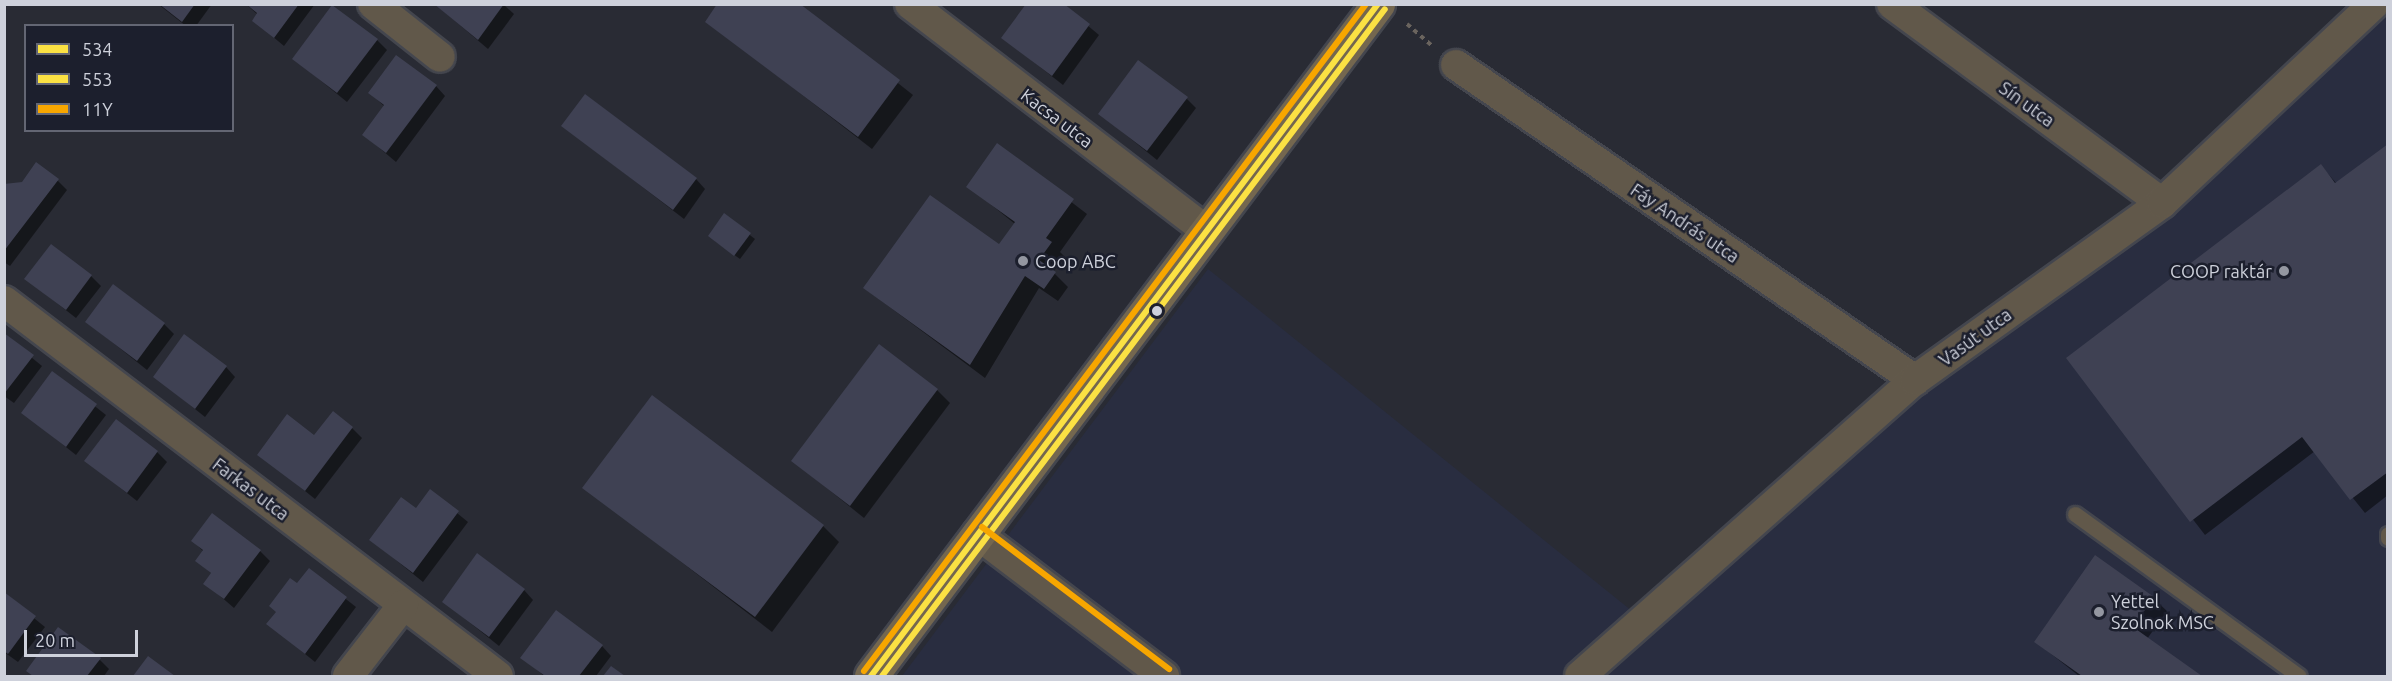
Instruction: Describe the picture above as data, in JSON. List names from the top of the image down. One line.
{"streets":{"street":["Sín utca","Kacsa utca","Fáy András utca","Vasút utca","Farkas utca"]},"crossings":[["Sín utca","Vasút utca"],["Fáy András utca","Vasút utca"]],"places":["Coop ABC","COOP raktár","Yettel Szolnok MSC"],"lines":["transit line 534","transit line 11Y","transit line 553"],"legend":["534","553","11Y"],"scale_bar":"20 m"}
